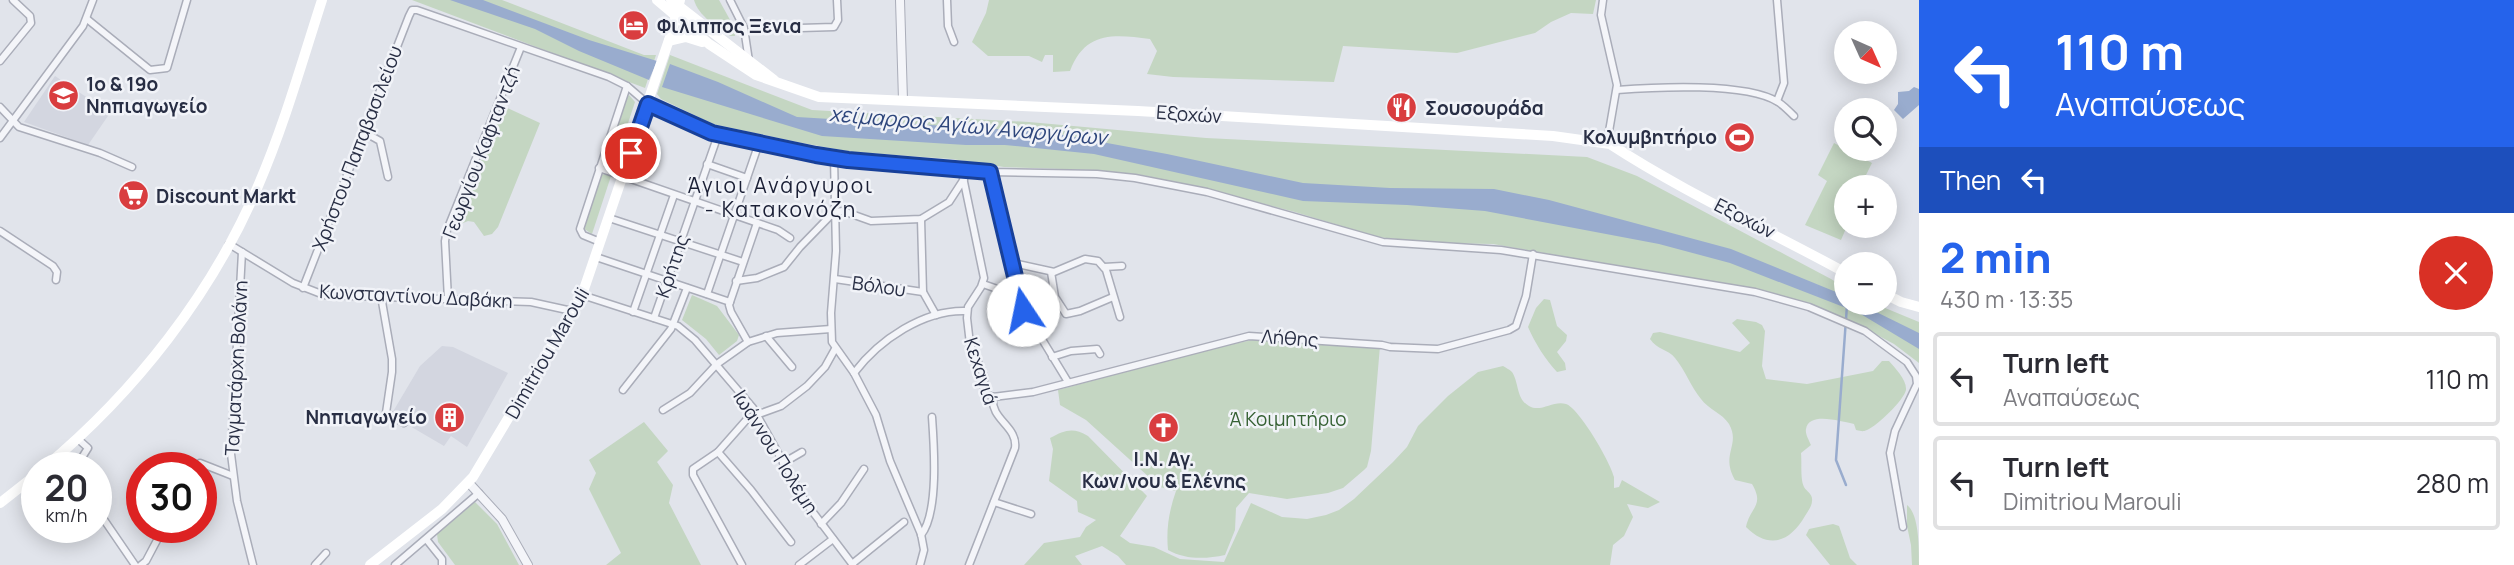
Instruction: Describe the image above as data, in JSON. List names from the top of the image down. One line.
{"streets":{"main road":["Εξοχών","Dimitriou Marouli"],"street":["Χρήστου Παπαβασιλείου","Γεωργίου Καφταντζή","Κρήτης","Βόλου","Κωνσταντίνου Δαβάκη","Λήθης","Ταγματάρχη Βολάνη","Κεχαγιά","Ιωάννου Πολέμη"]},"crossings":[["Χρήστου Παπαβασιλείου","Γεωργίου Καφταντζή"],["Χρήστου Παπαβασιλείου","Κωνσταντίνου Δαβάκη"],["Γεωργίου Καφταντζή","Κωνσταντίνου Δαβάκη"],["Κρήτης","Ιωάννου Πολέμη"],["Κωνσταντίνου Δαβάκη","Dimitriou Marouli"],["Κωνσταντίνου Δαβάκη","Ταγματάρχη Βολάνη"],["Λήθης","Κεχαγιά"],["Dimitriou Marouli","Ιωάννου Πολέμη"]],"districts":["Άγιοι Ανάργυροι - Κατακονόζη"],"water":["χείμαρρος Αγίων Αναργύρων"],"parks":["Ά Κοιμητήριο"],"places":{"hotel":["Φιλιππος Ξενια"],"school or university":["1ο & 19ο Νηπιαγωγείο"],"restaurant":["Σουσουράδα"],"sports":["Κολυμβητήριο"],"supermarket":["Discount Markt"],"building":["Νηπιαγωγείο"],"church":["Ι.Ν. Αγ. Κων/νου & Ελένης"]},"north":"bottom right","page":{"turn":["110 m","Αναπαύσεως"],"map_buttons":["+","−"],"then":"Then","heading":["2 min","430 m · 13:35"],"list":[{"name":"Turn left","note":"Αναπαύσεως","value":"110 m"},{"name":"Turn left","note":"Dimitriou Marouli","value":"280 m"}],"speed":"20 km/h","limit":"30"}}
